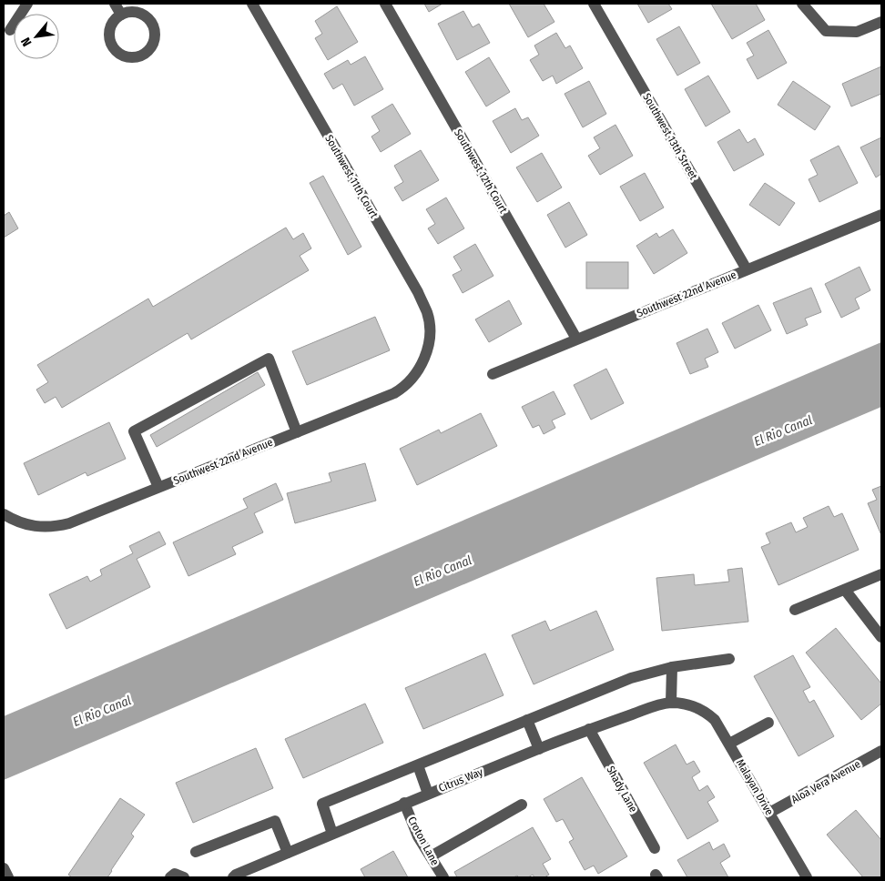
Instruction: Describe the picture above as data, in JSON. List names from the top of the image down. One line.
{"streets":{"street":["Southwest 13th Street","Southwest 12th Court","Southwest 11th Court","Southwest 22nd Avenue","Citrus Way","Aloa Vera Avenue","Malayan Drive","Shady Lane","Croton Lane"]},"crossings":[["Southwest 13th Street","Southwest 22nd Avenue"],["Southwest 12th Court","Southwest 22nd Avenue"],["Southwest 11th Court","Southwest 22nd Avenue"],["Citrus Way","Malayan Drive"],["Citrus Way","Shady Lane"],["Citrus Way","Croton Lane"],["Aloa Vera Avenue","Malayan Drive"]],"water":["El Rio Canal"],"north":"bottom left"}
